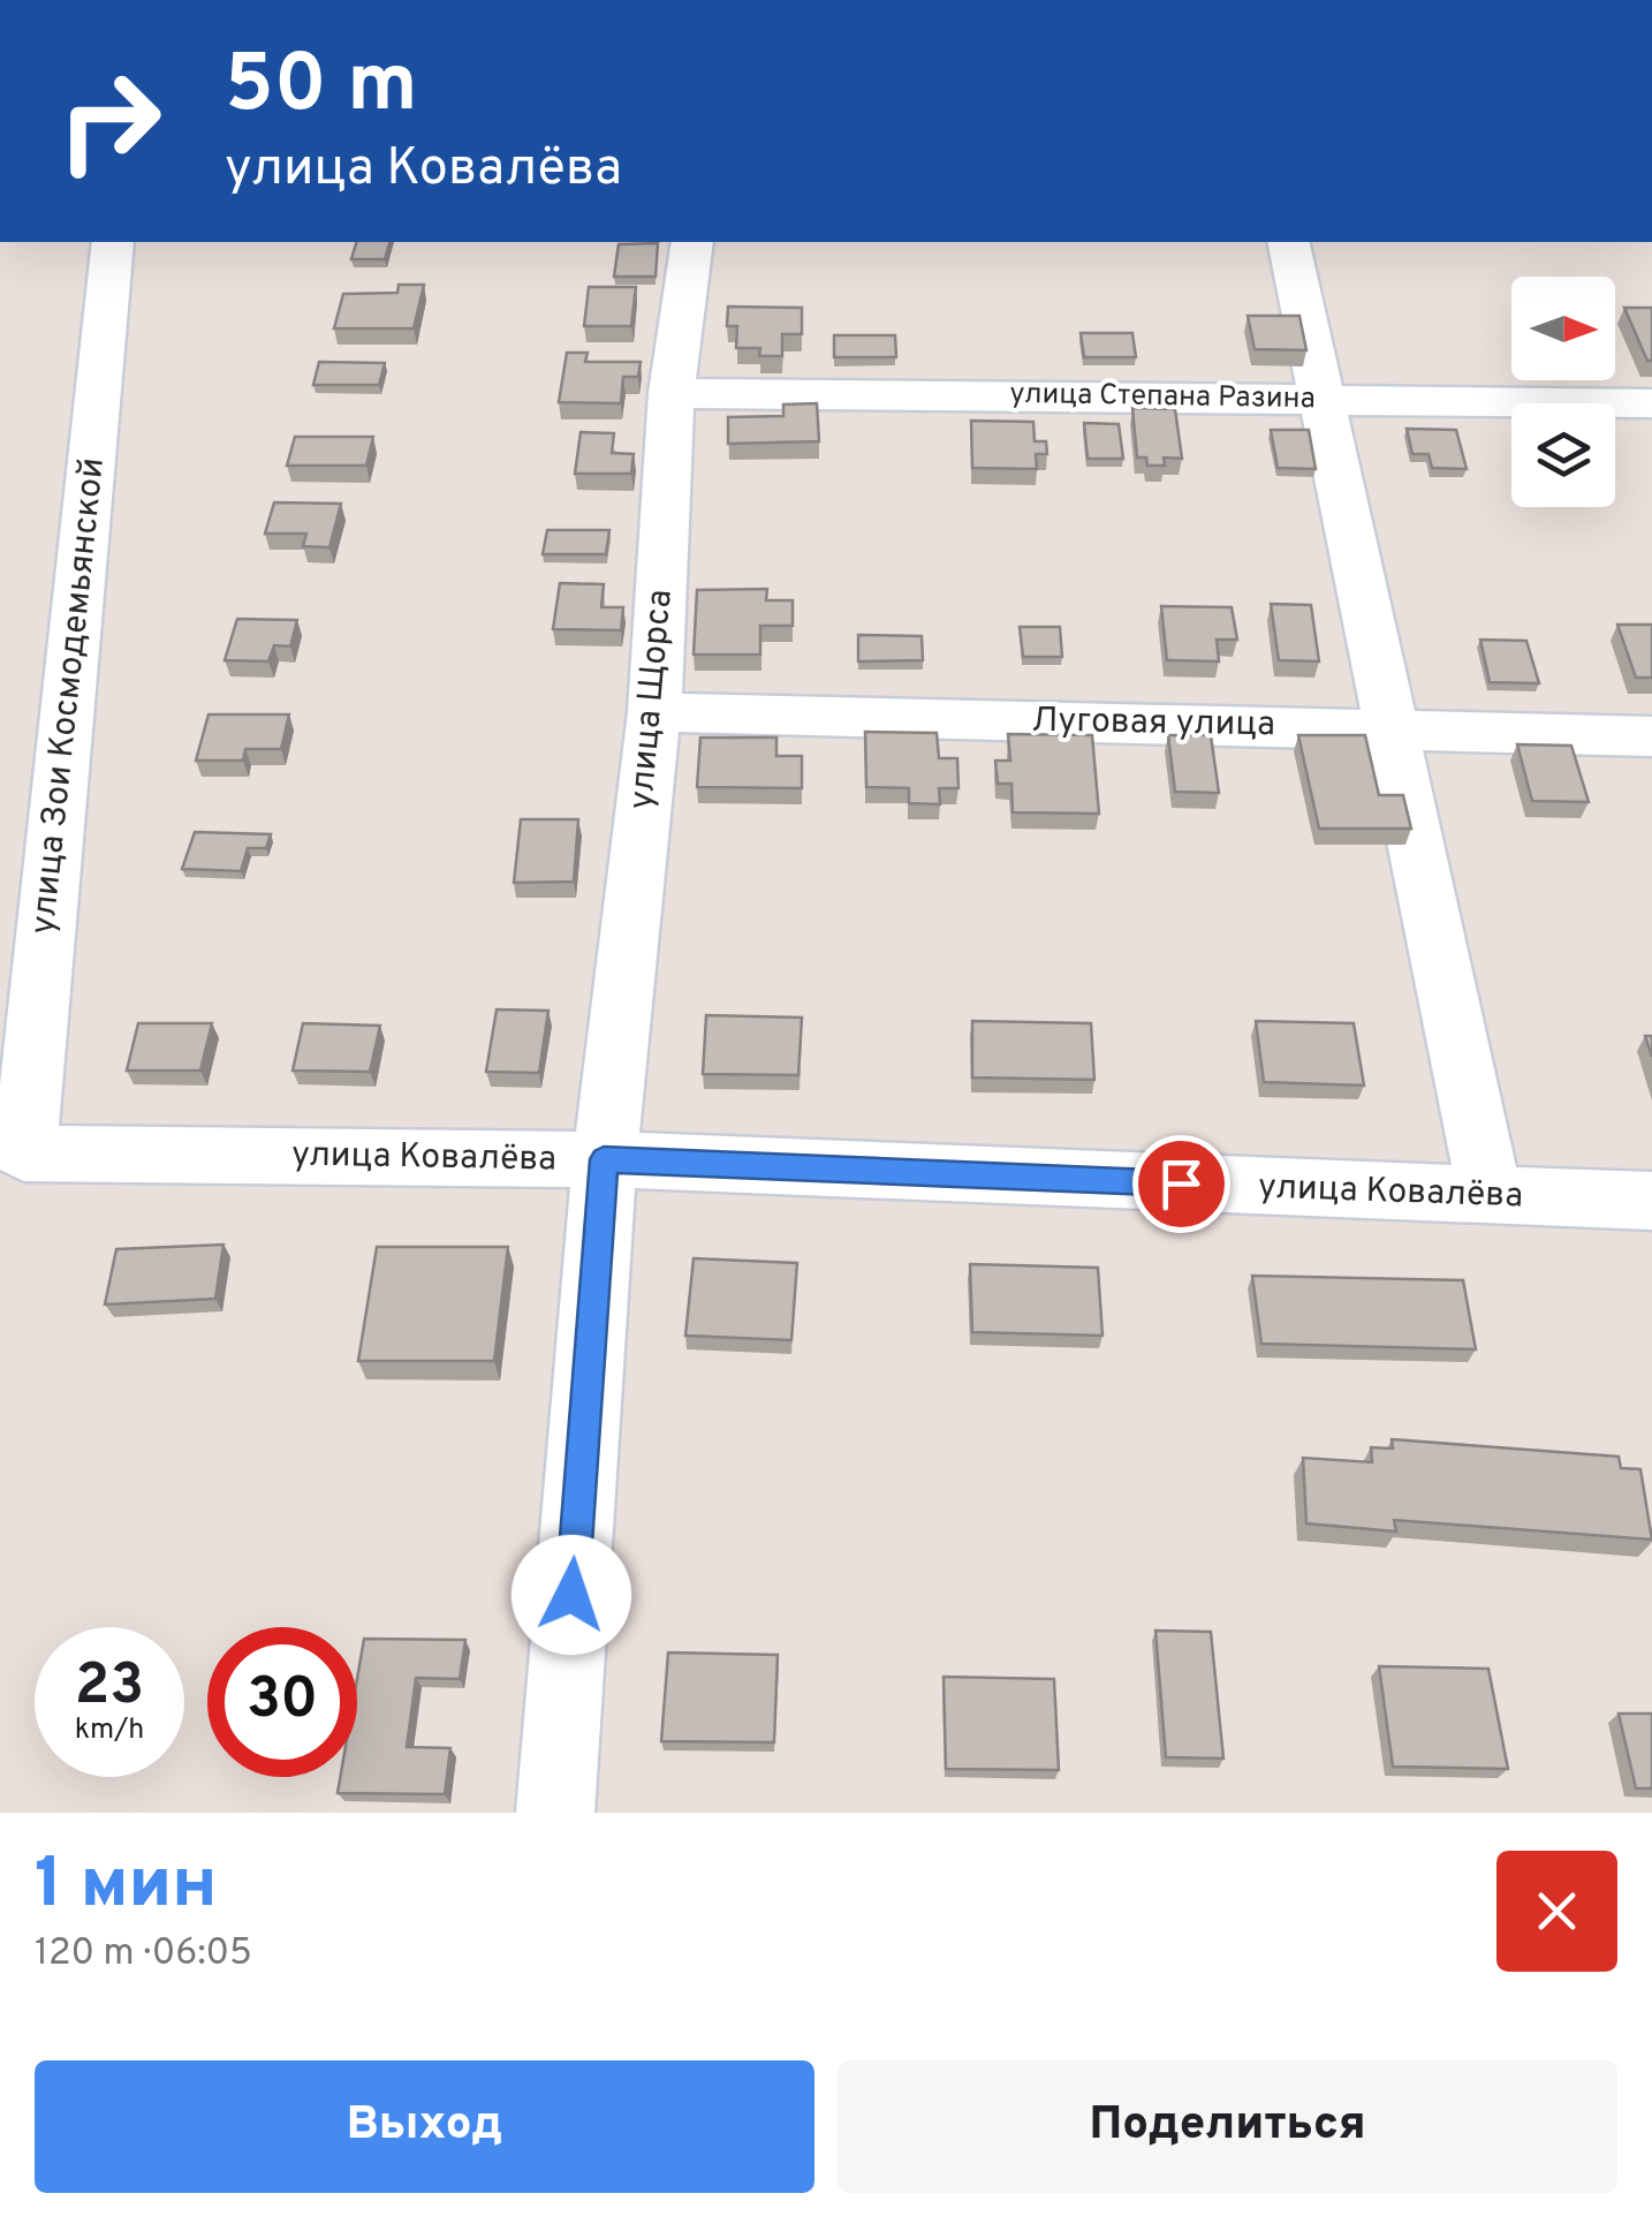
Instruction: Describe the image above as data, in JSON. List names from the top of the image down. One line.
{"streets":{"street":["улица Степана Разина","улица Зои Космодемьянской","улица Щорса","Луговая улица","улица Ковалёва"]},"crossings":[["улица Степана Разина","улица Щорса"],["улица Зои Космодемьянской","улица Ковалёва"],["улица Щорса","Луговая улица"],["улица Щорса","улица Ковалёва"]],"north":"right","page":{"turn":["50 m","улица Ковалёва"],"speed":"23 km/h","limit":"30","heading":["1 мин","120 m · 06:05"],"buttons":["Выход","Поделиться"]}}
